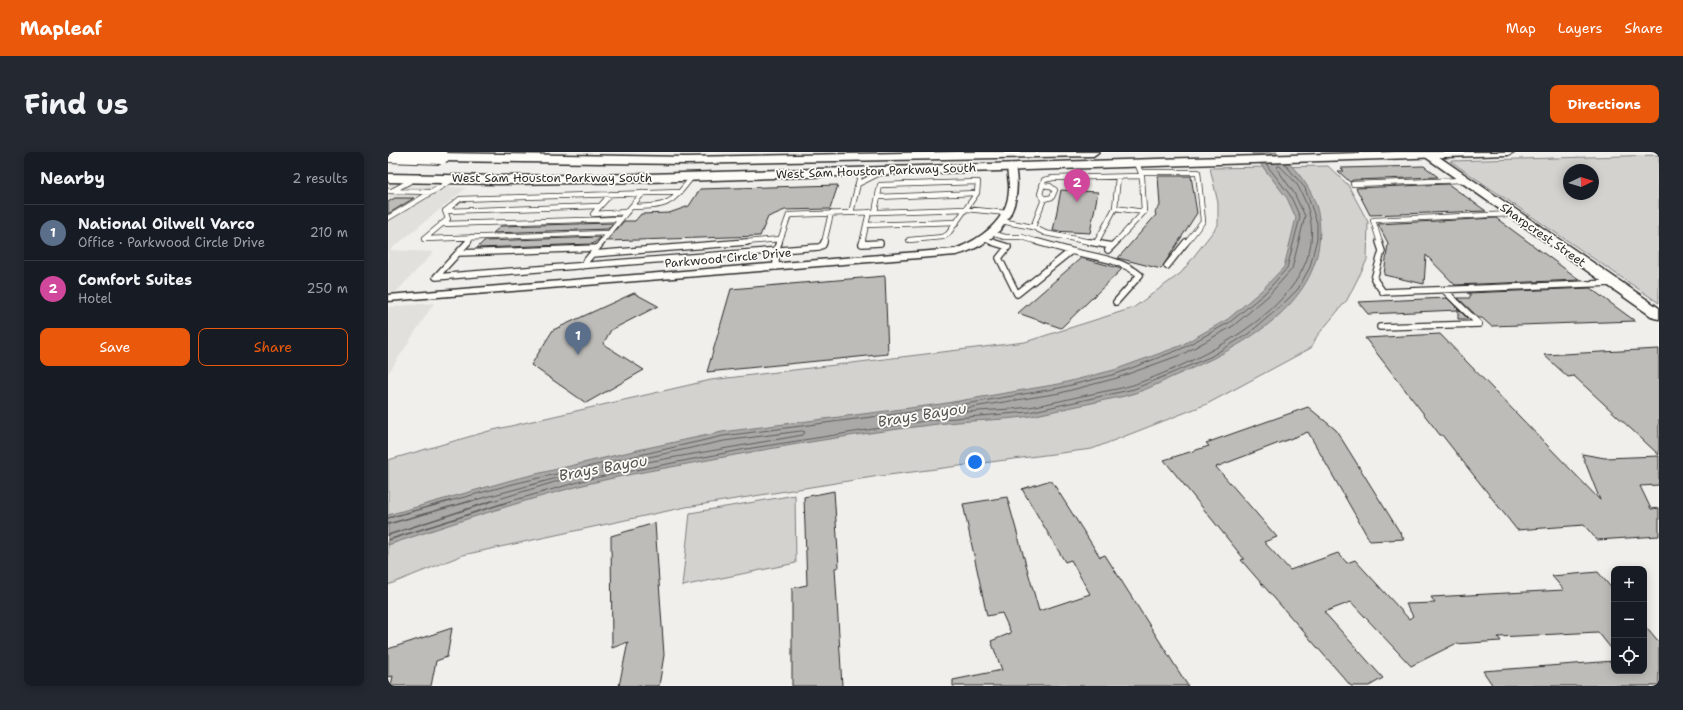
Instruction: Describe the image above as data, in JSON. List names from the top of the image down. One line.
{"streets":{"main road":["West Sam Houston Parkway South"],"street":["Sharpcrest Street","Parkwood Circle Drive"]},"crossings":[["West Sam Houston Parkway South","Sharpcrest Street"],["West Sam Houston Parkway South","Parkwood Circle Drive"]],"water":["Brays Bayou"],"north":"right","page":{"header":"Mapleaf","nav":["Map","Layers","Share"],"title":"Find us","buttons":["Directions",["Save","Share"]],"heading":["Nearby","2 results"],"pins":["2","1"],"list":[{"mark":"1","name":"National Oilwell Varco","note":"Office · Parkwood Circle Drive","value":"210 m"},{"mark":"2","name":"Comfort Suites","note":"Hotel","value":"250 m"}],"map_buttons":["+","−"]}}
